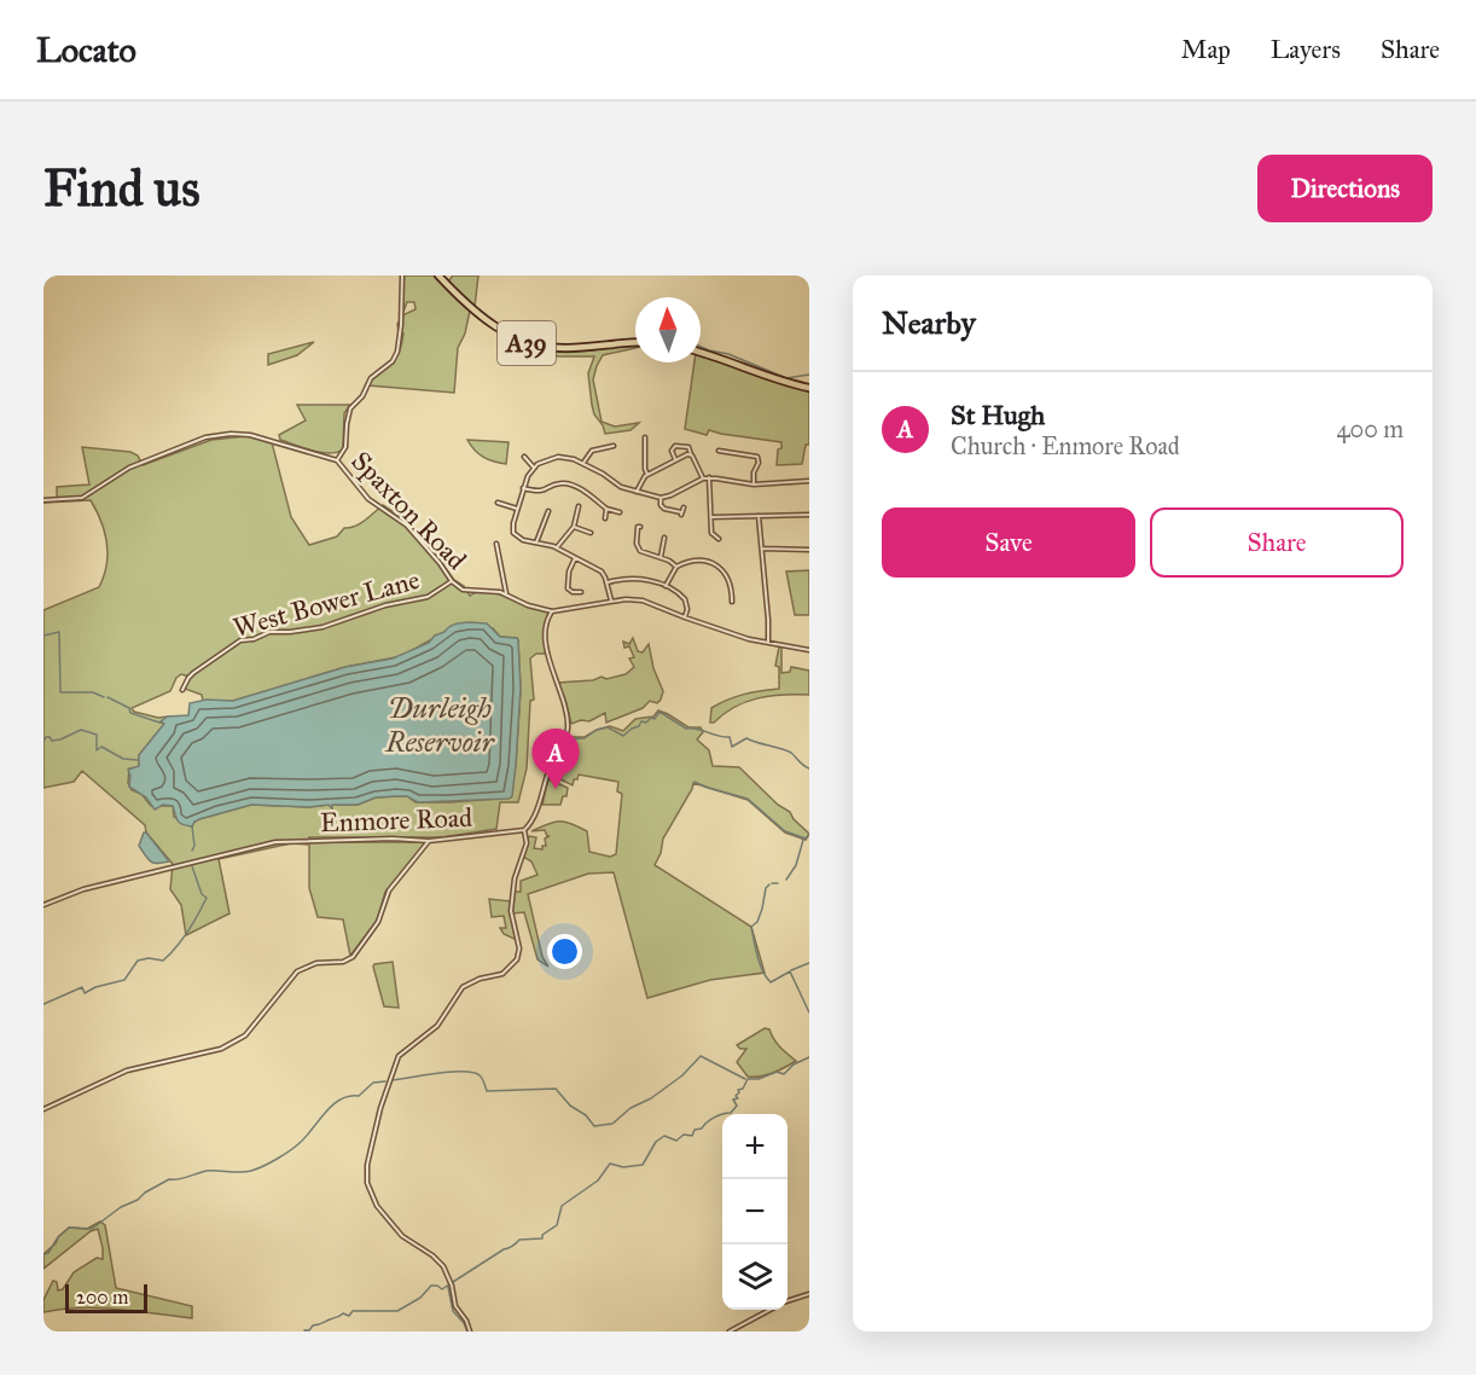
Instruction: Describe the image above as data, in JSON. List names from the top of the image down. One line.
{"streets":{"main road":["A39"],"street":["Spaxton Road","West Bower Lane","Enmore Road"]},"crossings":[["Spaxton Road","West Bower Lane"]],"water":["Durleigh Reservoir"],"scale_bar":"200 m","north":"top","page":{"header":"Locato","nav":["Map","Layers","Share"],"buttons":["Directions",["Save","Share"]],"title":"Find us","heading":"Nearby","list":[{"mark":"A","name":"St Hugh","note":"Church · Enmore Road","value":"400 m"}],"pins":"A","map_buttons":["+","−"],"scale":"200 m"}}
